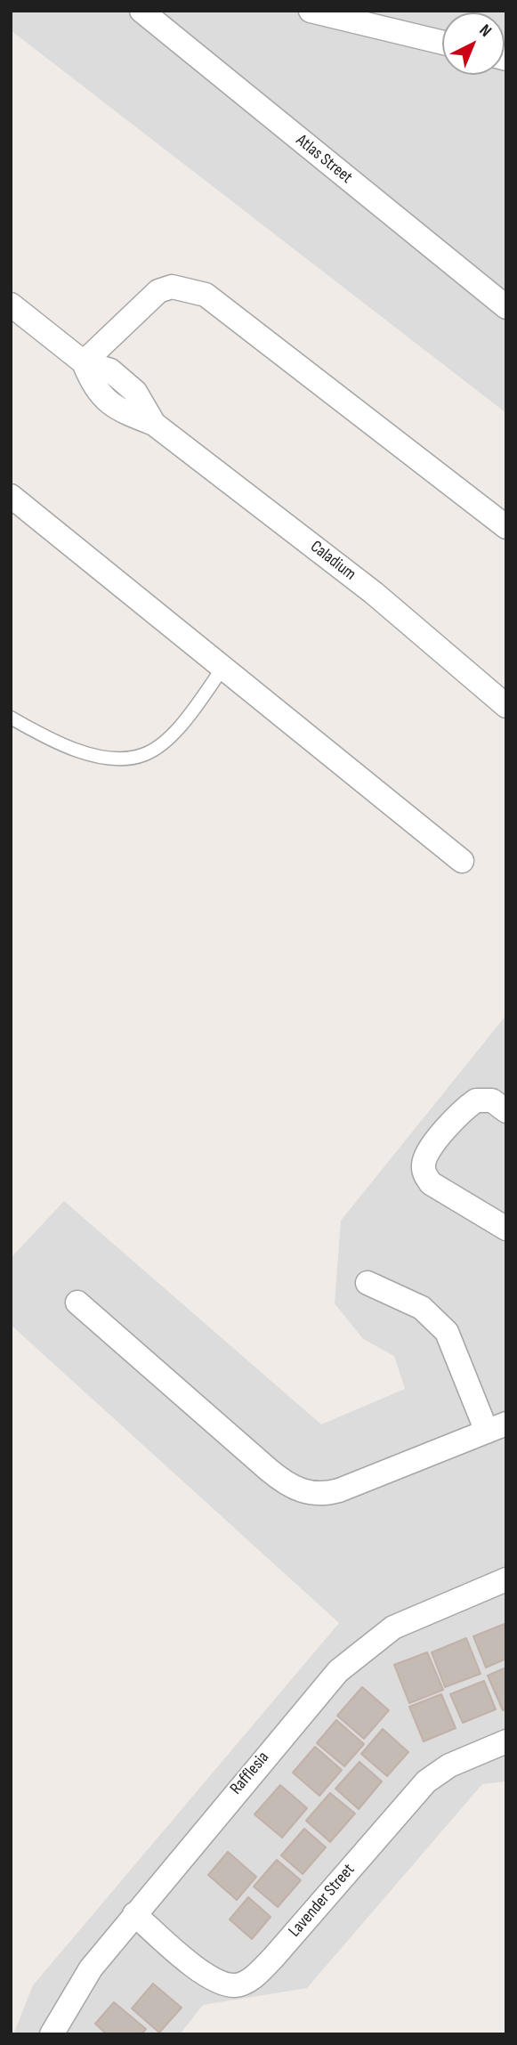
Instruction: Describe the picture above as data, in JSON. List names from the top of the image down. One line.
{"streets":{"street":["Atlas Street","Caladium","Rafflesia","Lavender Street"]},"crossings":[["Rafflesia","Lavender Street"]],"north":"top right"}
